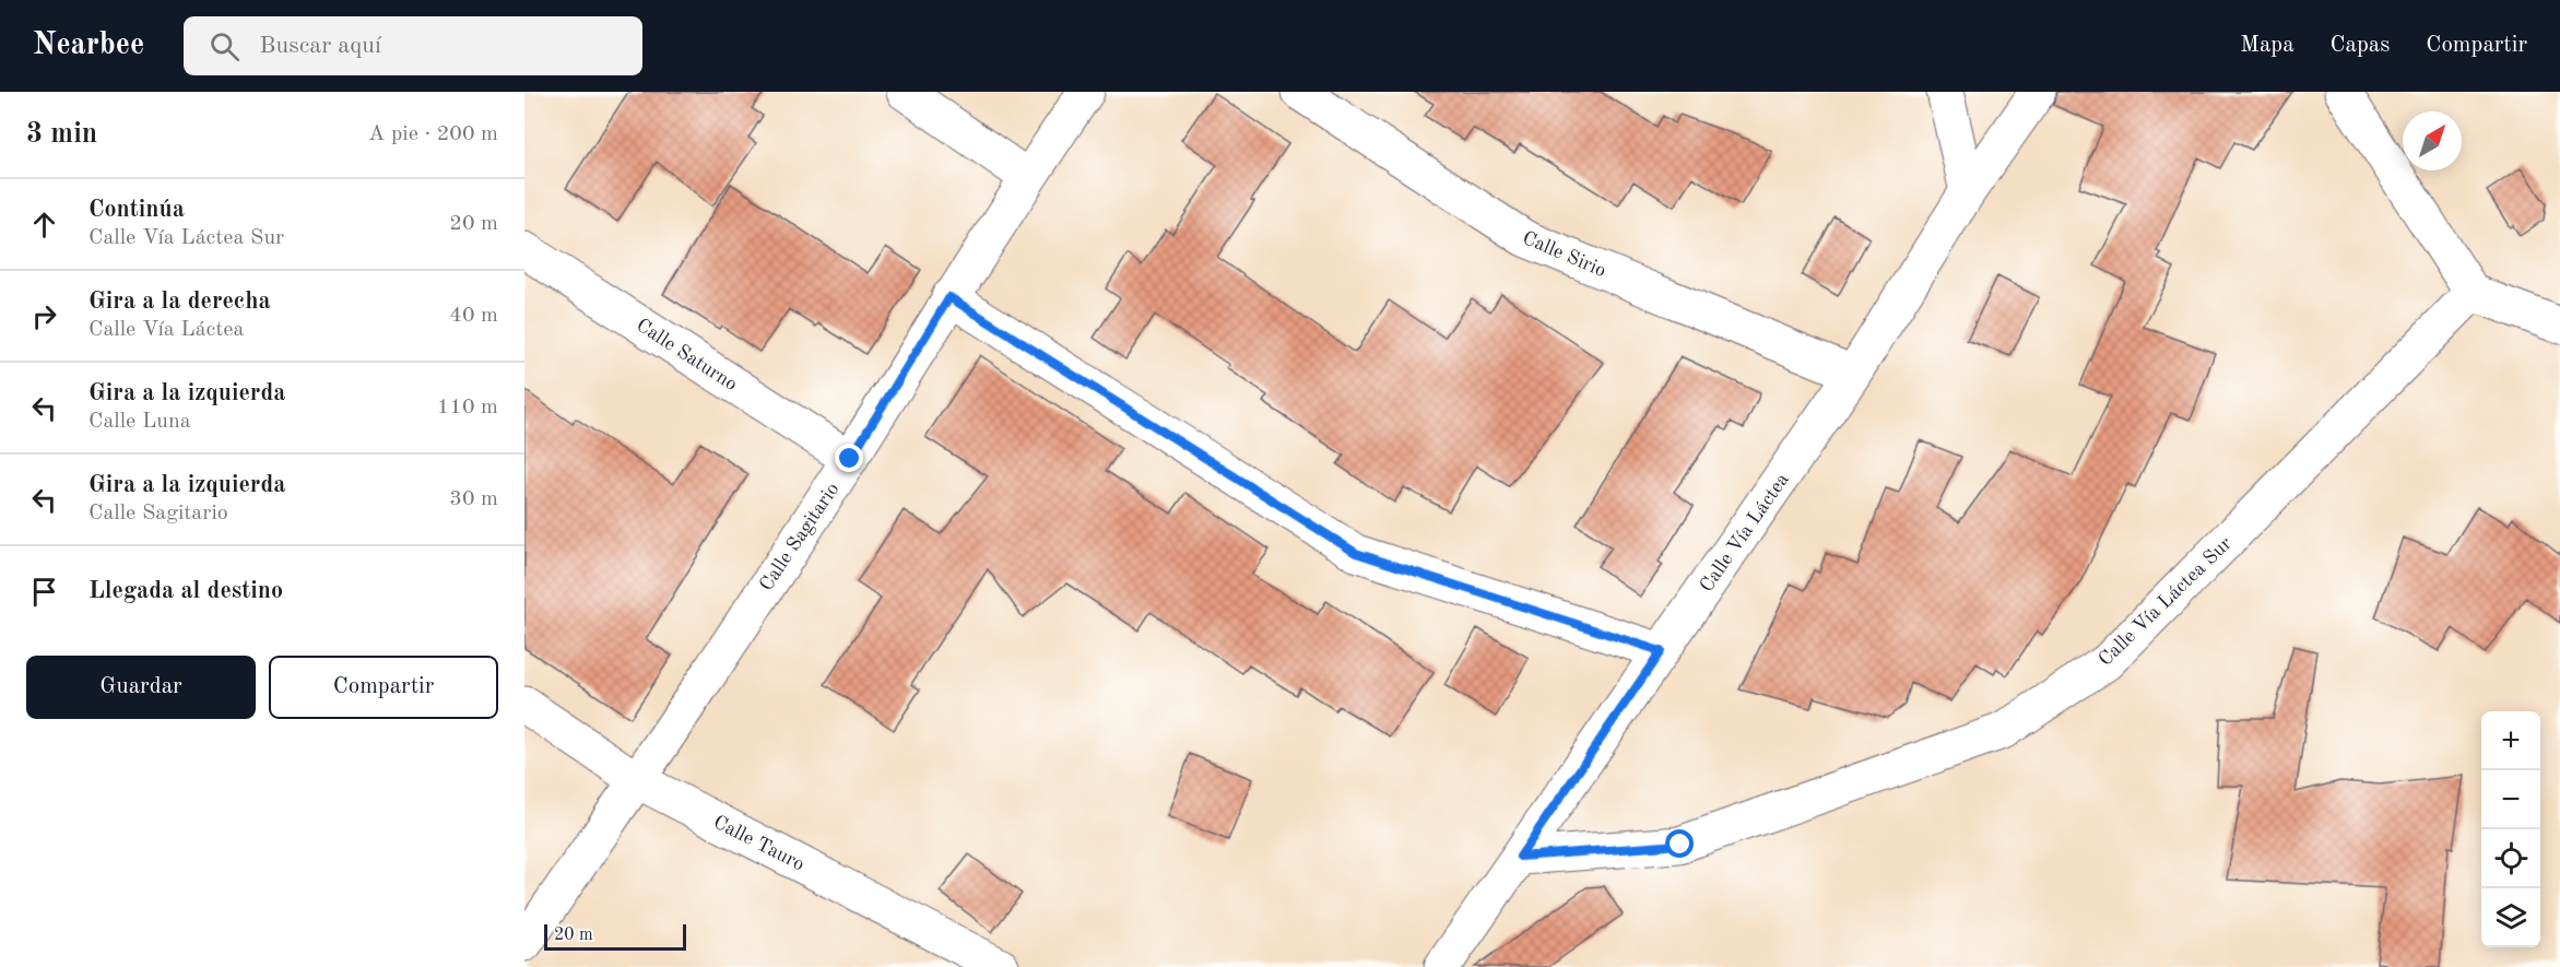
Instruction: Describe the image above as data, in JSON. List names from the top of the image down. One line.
{"streets":{"street":["Calle Sirio","Calle Saturno","Calle Vía Láctea","Calle Sagitario","Calle Vía Láctea Sur","Calle Tauro"]},"crossings":[["Calle Sirio","Calle Vía Láctea"],["Calle Saturno","Calle Sagitario"],["Calle Vía Láctea","Calle Vía Láctea Sur"],["Calle Sagitario","Calle Tauro"]],"scale_bar":"20 m","north":"top right","page":{"header":"Nearbee","search":"Buscar aquí","nav":["Mapa","Capas","Compartir"],"heading":["3 min","A pie · 200 m"],"list":[["Continúa","Calle Vía Láctea Sur","20 m"],["Gira a la derecha","Calle Vía Láctea","40 m"],["Gira a la izquierda","Calle Luna","110 m"],["Gira a la izquierda","Calle Sagitario","30 m"],"Llegada al destino"],"buttons":["Guardar","Compartir"],"map_buttons":["+","−"],"scale":"20 m"}}
